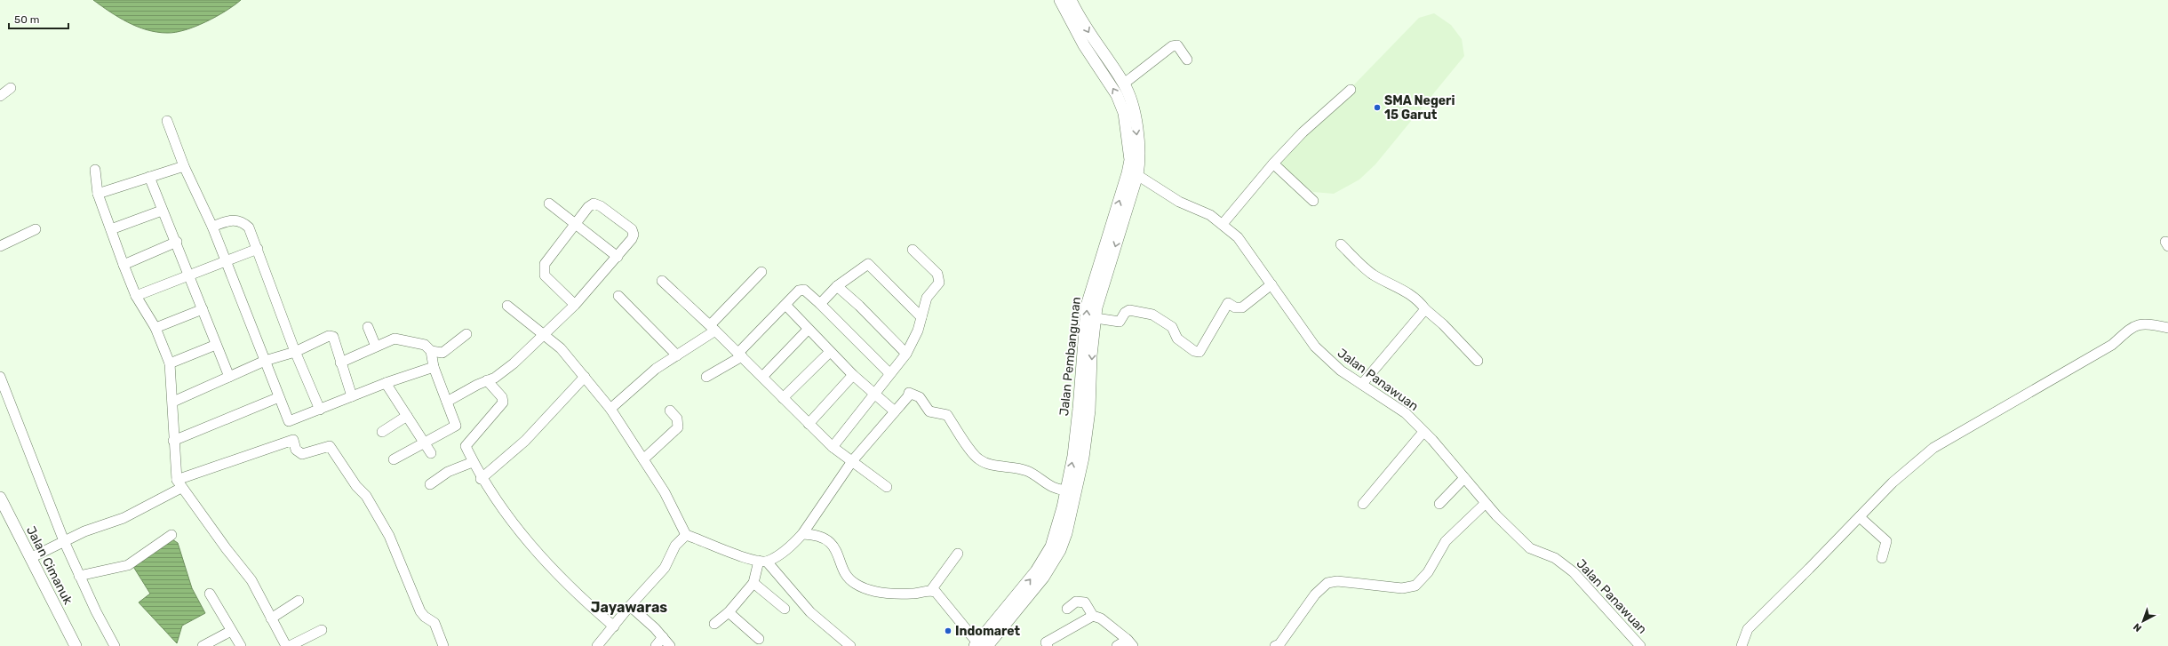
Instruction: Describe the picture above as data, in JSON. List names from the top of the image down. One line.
{"streets":{"main road":["Jalan Pembangunan","Jalan Cimanuk"],"street":["Jalan Panawuan"]},"crossings":[["Jalan Pembangunan","Jalan Panawuan"]],"districts":["Jayawaras"],"places":["SMA Negeri 15 Garut","Indomaret"],"scale_bar":"50 m","north":"bottom left"}
